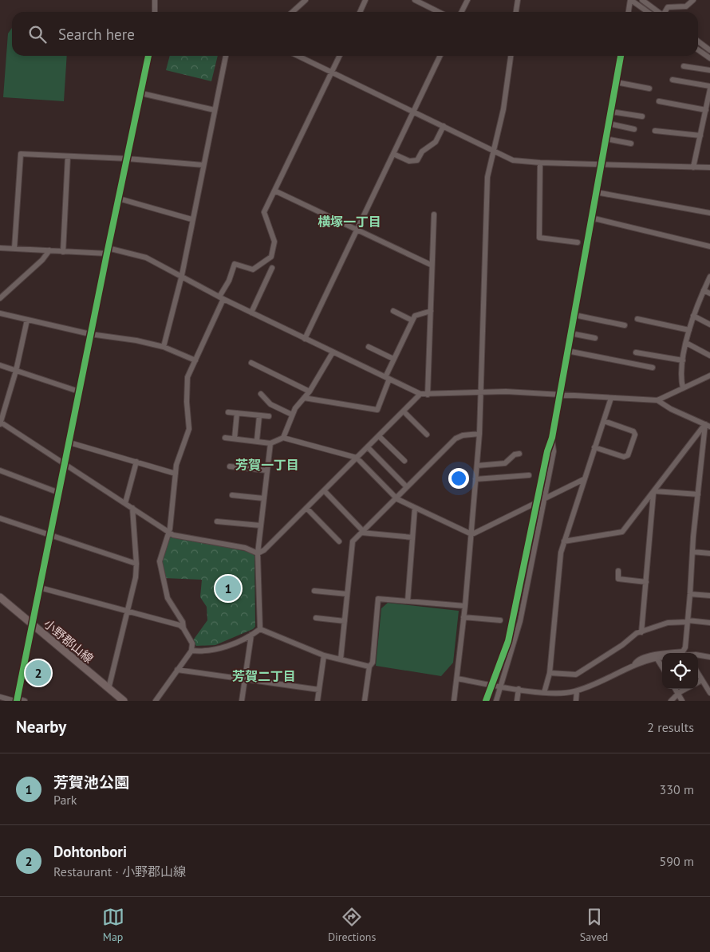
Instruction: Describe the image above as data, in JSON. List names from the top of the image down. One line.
{"streets":{"main road":["小野郡山線"]},"districts":["横塚一丁目","芳賀一丁目","芳賀二丁目"],"page":{"search":"Search here","pins":["1","2"],"heading":["Nearby","2 results"],"list":[{"mark":"1","name":"芳賀池公園","note":"Park","value":"330 m"},{"mark":"2","name":"Dohtonbori","note":"Restaurant · 小野郡山線","value":"590 m"}],"nav":["Map","Directions","Saved"]}}
